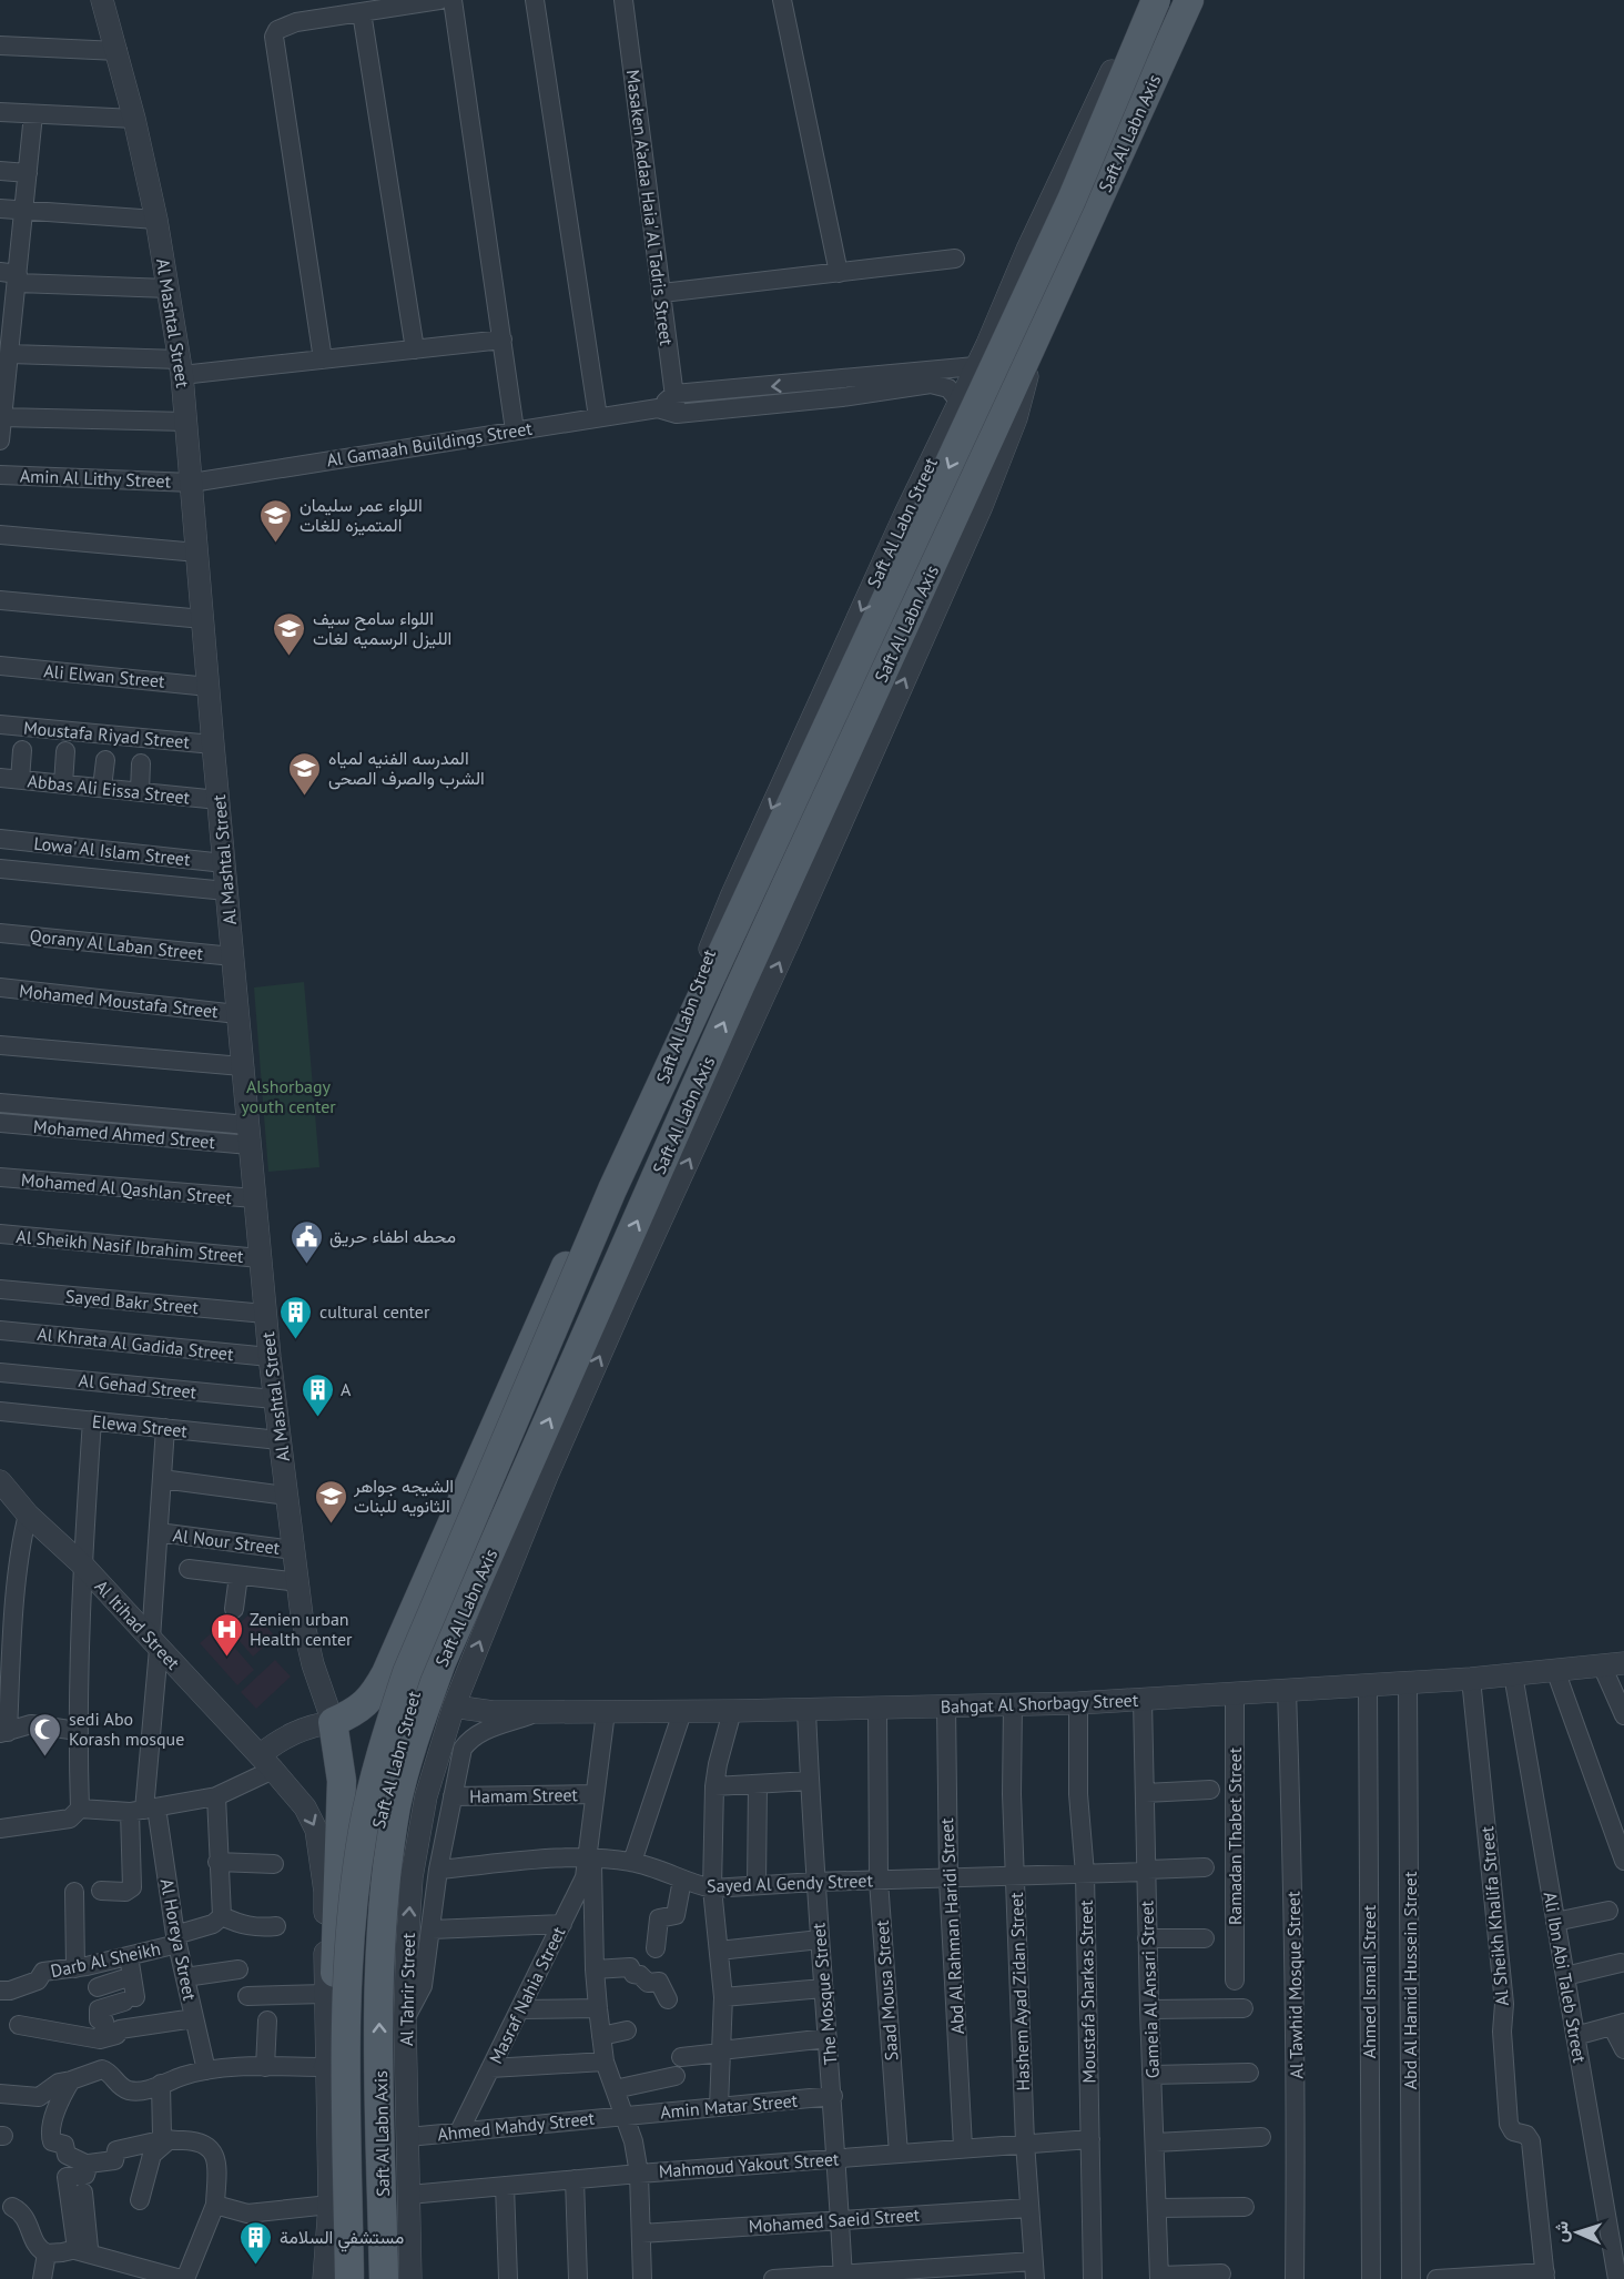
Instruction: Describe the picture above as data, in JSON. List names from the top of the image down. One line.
{"streets":{"main road":["Saft Al Labn Axis"],"street":["Masaken A'adaa Haia' Al Tadris Street","Al Mashtal Street","Al Gamaah Buildings Street","Amin Al Lithy Street","Saft Al Labn Street","Ali Elwan Street","Moustafa Riyad Street","Abbas Ali Eissa Street","Lowa' Al Islam Street","Qorany Al Laban Street","Mohamed Moustafa Street","Mohamed Ahmed Street","Mohamed Al Qashlan Street","Al Sheikh Nasif Ibrahim Street","Sayed Bakr Street","Al Khrata Al Gadida Street","Al Gehad Street","Elewa Street","Al Nour Street","Al Itihad Street","Bahgat Al Shorbagy Street","Hamam Street","Ramadan Thabet Street","Sayed Al Gendy Street","Al Sheikh Khalifa Street","Abd Al Rahman Haridi Street","Al Horeya Street","Darb Al Sheikh","Ali Ibn Abi Taleb Street","Abd Al Hamid Hussein Street","Ahmed Ismail Street","Al Tawhid Mosque Street","Al Tahrir Street","Gameia Al Ansari Street","Saad Mousa Street","Hashem Ayad Zidan Street","Moustafa Sharkas Street","The Mosque Street","Masraf Nahia Street","Amin Matar Street","Ahmed Mahdy Street","Mahmoud Yakout Street","Mohamed Saeid Street"]},"crossings":[["Saft Al Labn Axis","Al Tahrir Street"],["Masaken A'adaa Haia' Al Tadris Street","Al Gamaah Buildings Street"],["Al Mashtal Street","Al Gamaah Buildings Street"],["Al Mashtal Street","Amin Al Lithy Street"],["Al Mashtal Street","Ali Elwan Street"],["Al Mashtal Street","Moustafa Riyad Street"],["Al Mashtal Street","Abbas Ali Eissa Street"],["Al Mashtal Street","Lowa' Al Islam Street"],["Al Mashtal Street","Qorany Al Laban Street"],["Al Mashtal Street","Mohamed Moustafa Street"],["Al Mashtal Street","Mohamed Ahmed Street"],["Al Mashtal Street","Mohamed Al Qashlan Street"],["Al Mashtal Street","Al Sheikh Nasif Ibrahim Street"],["Al Mashtal Street","Sayed Bakr Street"],["Al Mashtal Street","Al Khrata Al Gadida Street"],["Al Mashtal Street","Al Gehad Street"],["Al Mashtal Street","Elewa Street"],["Al Mashtal Street","Al Nour Street"],["Al Gamaah Buildings Street","Amin Al Lithy Street"],["Al Gamaah Buildings Street","Saft Al Labn Street"],["Bahgat Al Shorbagy Street","Ramadan Thabet Street"],["Bahgat Al Shorbagy Street","Al Sheikh Khalifa Street"],["Bahgat Al Shorbagy Street","Abd Al Rahman Haridi Street"],["Bahgat Al Shorbagy Street","Ali Ibn Abi Taleb Street"],["Bahgat Al Shorbagy Street","Abd Al Hamid Hussein Street"],["Bahgat Al Shorbagy Street","Ahmed Ismail Street"],["Bahgat Al Shorbagy Street","Al Tawhid Mosque Street"],["Bahgat Al Shorbagy Street","Al Tahrir Street"],["Bahgat Al Shorbagy Street","Gameia Al Ansari Street"],["Bahgat Al Shorbagy Street","Saad Mousa Street"],["Bahgat Al Shorbagy Street","Hashem Ayad Zidan Street"],["Bahgat Al Shorbagy Street","Moustafa Sharkas Street"],["Bahgat Al Shorbagy Street","The Mosque Street"],["Sayed Al Gendy Street","Abd Al Rahman Haridi Street"],["Sayed Al Gendy Street","Gameia Al Ansari Street"],["Sayed Al Gendy Street","Saad Mousa Street"],["Sayed Al Gendy Street","Hashem Ayad Zidan Street"],["Sayed Al Gendy Street","Moustafa Sharkas Street"],["Sayed Al Gendy Street","The Mosque Street"],["Sayed Al Gendy Street","Masraf Nahia Street"],["Abd Al Rahman Haridi Street","Mahmoud Yakout Street"],["Al Horeya Street","Darb Al Sheikh"],["Al Tahrir Street","Ahmed Mahdy Street"],["Al Tahrir Street","Mahmoud Yakout Street"],["Saad Mousa Street","Mahmoud Yakout Street"],["Hashem Ayad Zidan Street","Mahmoud Yakout Street"],["Hashem Ayad Zidan Street","Mohamed Saeid Street"],["Moustafa Sharkas Street","Mahmoud Yakout Street"],["The Mosque Street","Amin Matar Street"],["The Mosque Street","Mahmoud Yakout Street"],["The Mosque Street","Mohamed Saeid Street"],["Masraf Nahia Street","Ahmed Mahdy Street"],["Amin Matar Street","Ahmed Mahdy Street"]],"one_way":["Saft Al Labn Street","Al Tahrir Street"],"parks":["Alshorbagy youth center"],"places":{"school or university":["اللواء عمر سليمان المتميزه للغات","اللواء سامح سيف الليزل الرسميه لغات","المدرسه الفنيه لمياه الشرب والصرف الصحى","الشيجه جواهر الثانويه للبنات"],"public building":["محطه اطفاء حريق"],"building":["cultural center","A","مستشفي السلامة"],"hospital":["Zenien urban Health center"],"mosque":["sedi Abo Korash mosque"]},"north":"left"}
